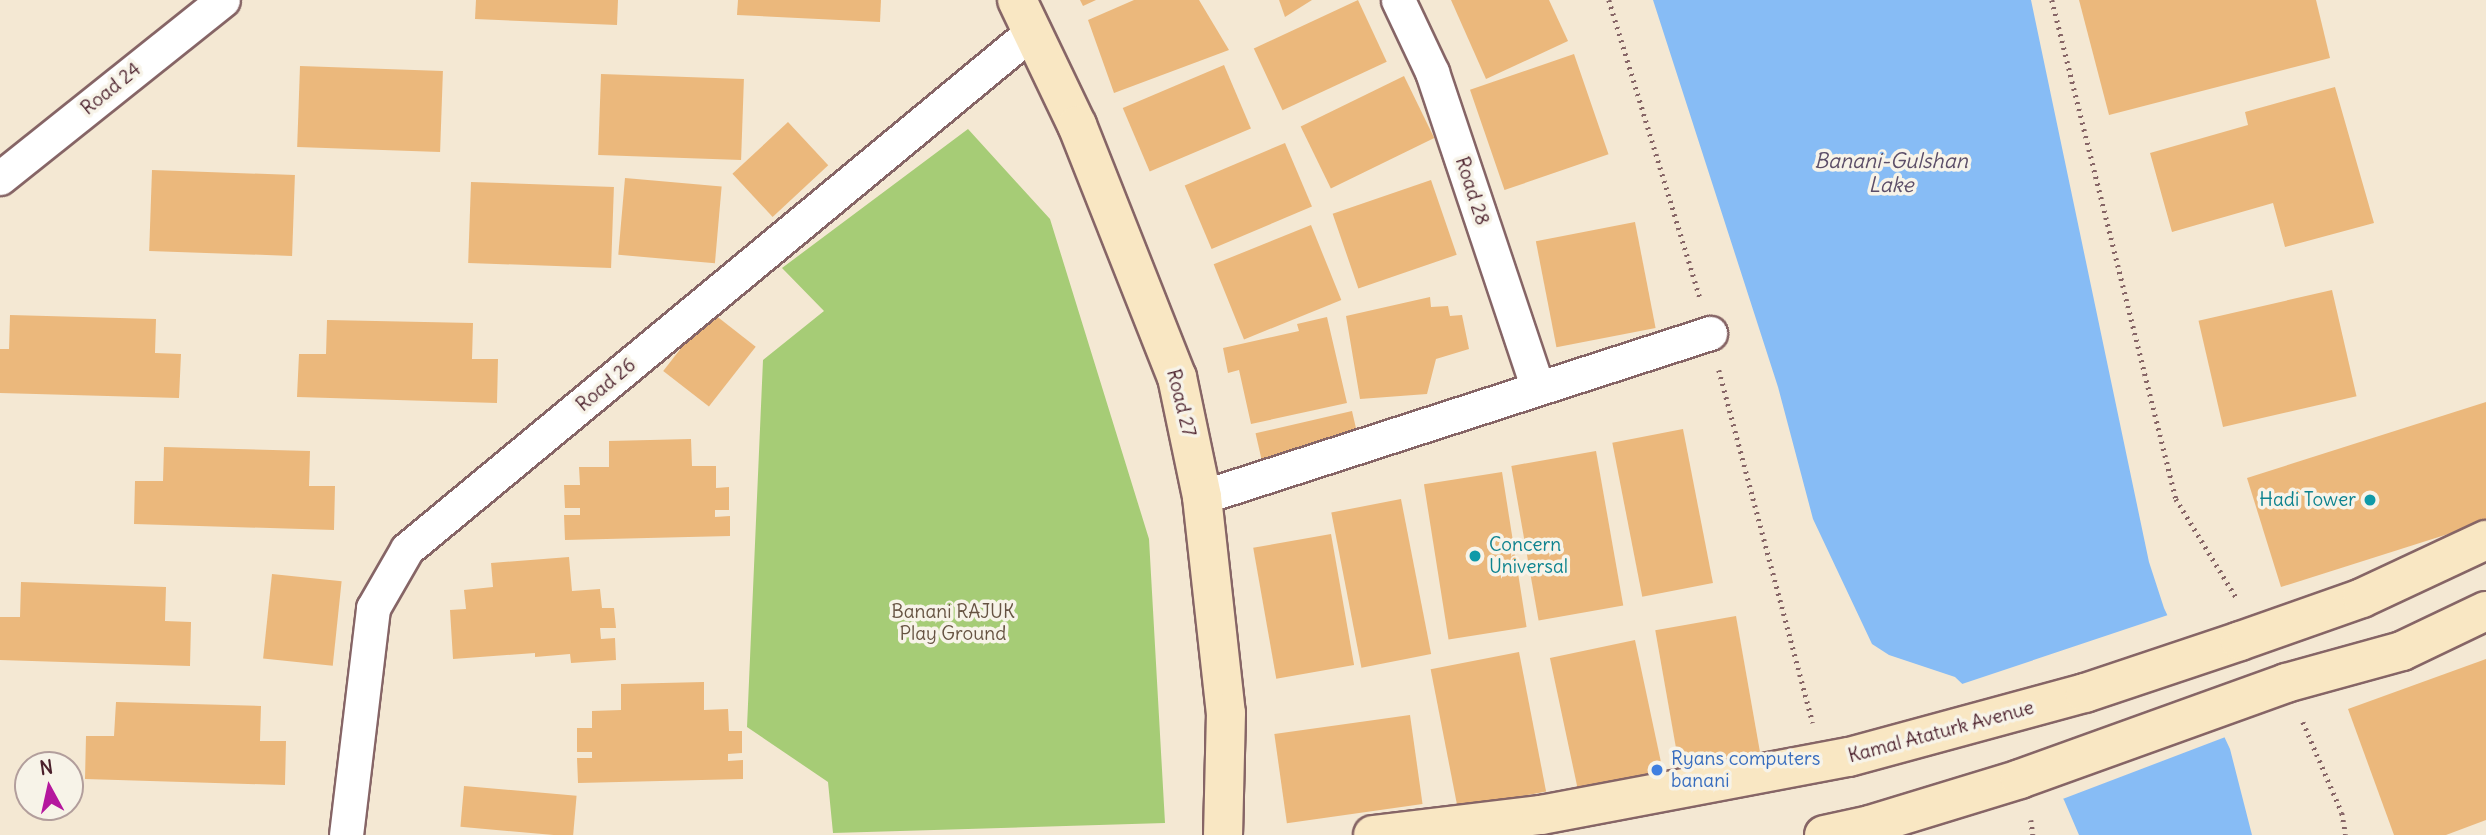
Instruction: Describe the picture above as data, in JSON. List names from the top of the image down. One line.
{"streets":{"main road":["Road 27","Kamal Ataturk Avenue"],"street":["Road 24","Road 28","Road 26"]},"crossings":[["Road 26","Road 27"]],"water":["Banani-Gulshan Lake"],"parks":["Banani RAJUK Play Ground"],"places":["Hadi Tower","Concern Universal","Ryans computers banani"],"north":"top"}
